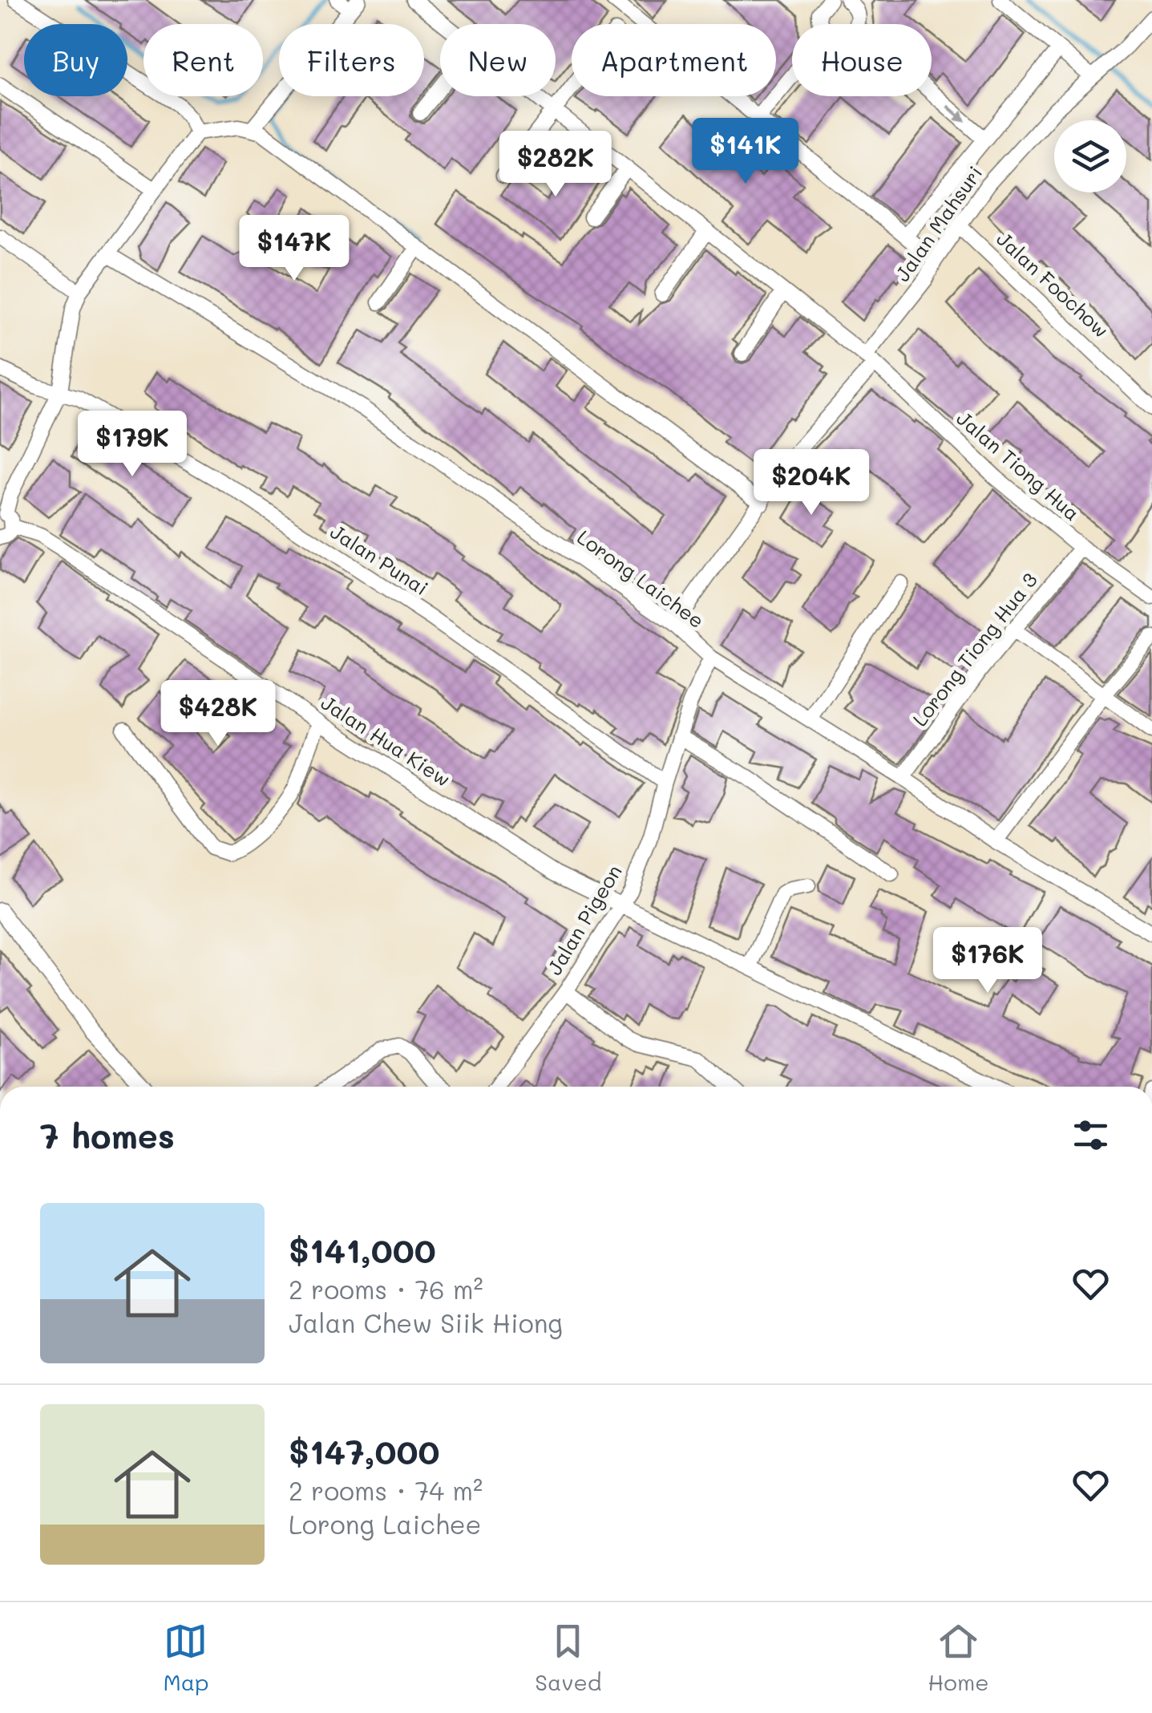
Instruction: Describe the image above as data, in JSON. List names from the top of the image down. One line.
{"streets":{"street":["Jalan Mahsuri","Jalan Foochow","Jalan Tiong Hua","Jalan Punai","Lorong Laichee","Lorong Tiong Hua 3","Jalan Hua Kiew","Jalan Pigeon"]},"crossings":[["Jalan Mahsuri","Jalan Foochow"],["Jalan Mahsuri","Jalan Tiong Hua"],["Jalan Mahsuri","Lorong Laichee"],["Jalan Tiong Hua","Lorong Tiong Hua 3"],["Jalan Punai","Jalan Pigeon"],["Lorong Laichee","Lorong Tiong Hua 3"],["Lorong Laichee","Jalan Pigeon"],["Jalan Hua Kiew","Jalan Pigeon"]],"page":{"chip":["Buy","Rent","Filters","New","Apartment","House"],"price":["$141K","$282K","$147K","$179K","$204K","$428K","$176K"],"heading":"7 homes","list":[{"name":"$141,000","note":"2 rooms · 76 m² · Jalan Chew Siik Hiong"},{"name":"$147,000","note":"2 rooms · 74 m² · Lorong Laichee"}],"tabs":["Map","Saved","Home"]}}
